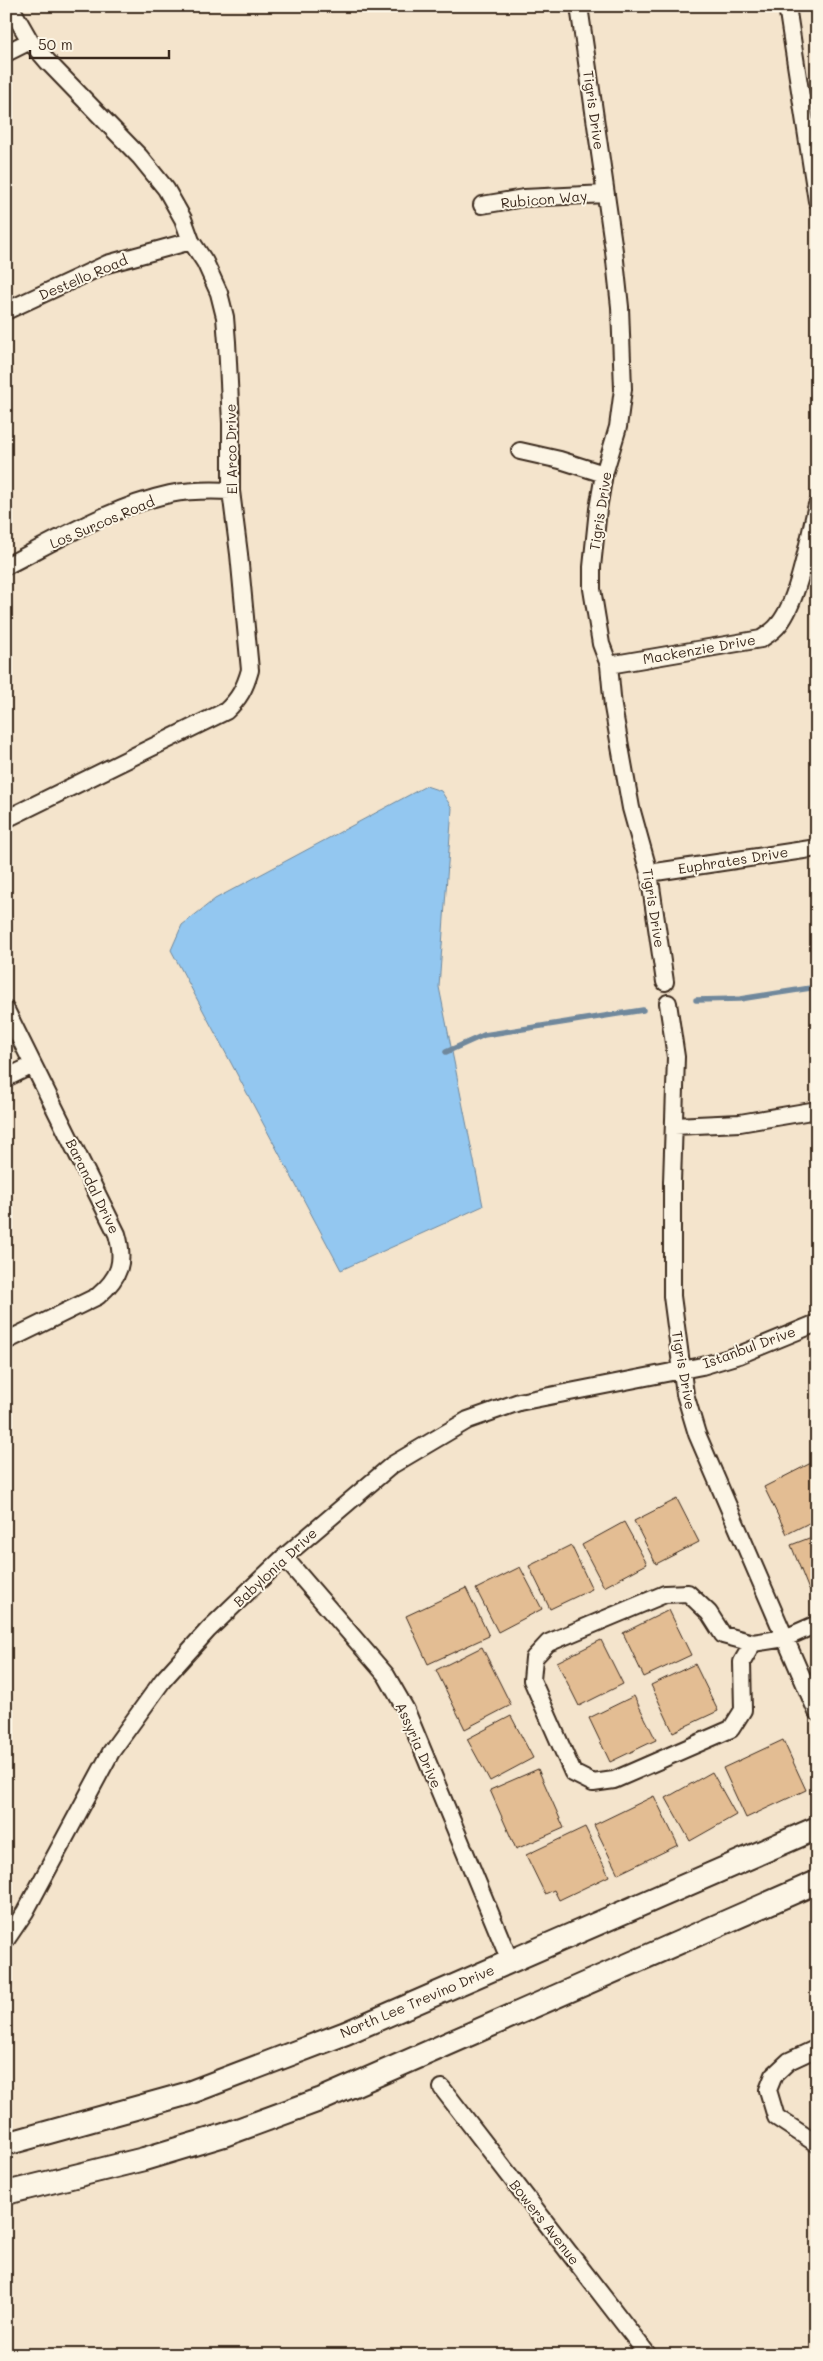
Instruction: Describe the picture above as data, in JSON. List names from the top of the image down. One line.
{"streets":{"main road":["North Lee Trevino Drive"],"street":["Tigris Drive","Rubicon Way","Destello Road","El Arco Drive","Los Surcos Road","Mackenzie Drive","Euphrates Drive","Barandal Drive","Istanbul Drive","Babylonia Drive","Assyria Drive","Bowers Avenue"]},"crossings":[["Tigris Drive","Rubicon Way"],["Tigris Drive","Mackenzie Drive"],["Tigris Drive","Euphrates Drive"],["Tigris Drive","Istanbul Drive"],["Tigris Drive","Babylonia Drive"],["Destello Road","El Arco Drive"],["El Arco Drive","Los Surcos Road"],["Istanbul Drive","Babylonia Drive"],["Babylonia Drive","Assyria Drive"],["Assyria Drive","North Lee Trevino Drive"]],"scale_bar":"50 m"}
